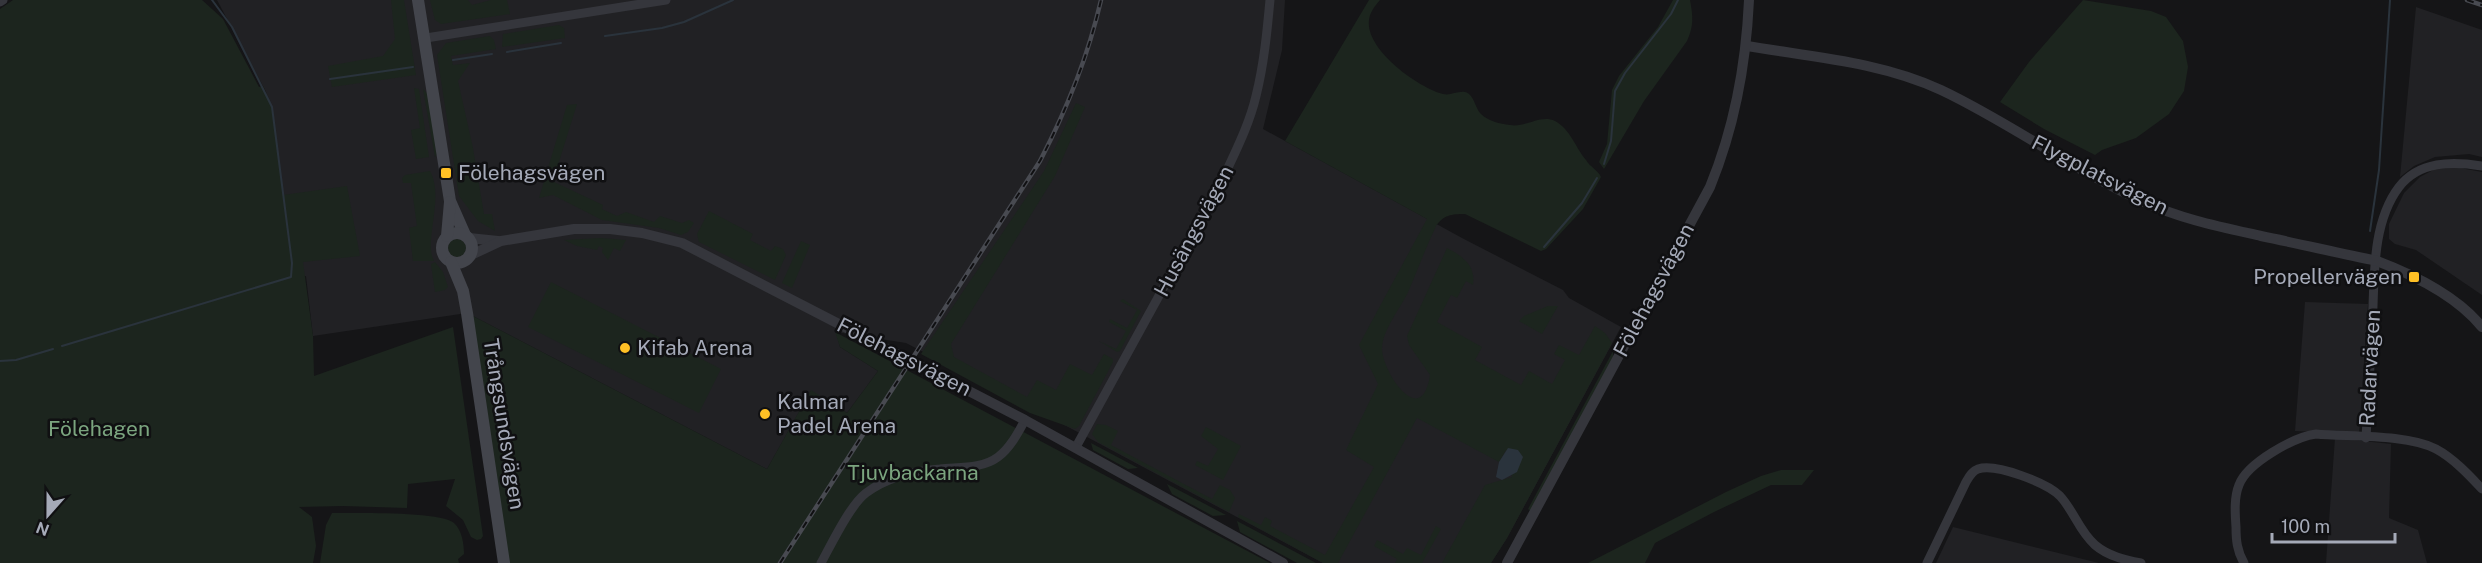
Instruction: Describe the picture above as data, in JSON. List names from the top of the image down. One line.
{"streets":{"main road":["Trångsundsvägen"],"street":["Flygplatsvägen","Husängsvägen","Fölehagsvägen","Radarvägen"]},"crossings":[["Flygplatsvägen","Fölehagsvägen"],["Flygplatsvägen","Radarvägen"],["Husängsvägen","Fölehagsvägen"],["Fölehagsvägen","Trångsundsvägen"]],"parks":["Fölehagen","Tjuvbackarna"],"places":{"transit":["Fölehagsvägen","Propellervägen"],"other":["Kifab Arena","Kalmar Padel Arena"]},"scale_bar":"100 m","north":"bottom"}
